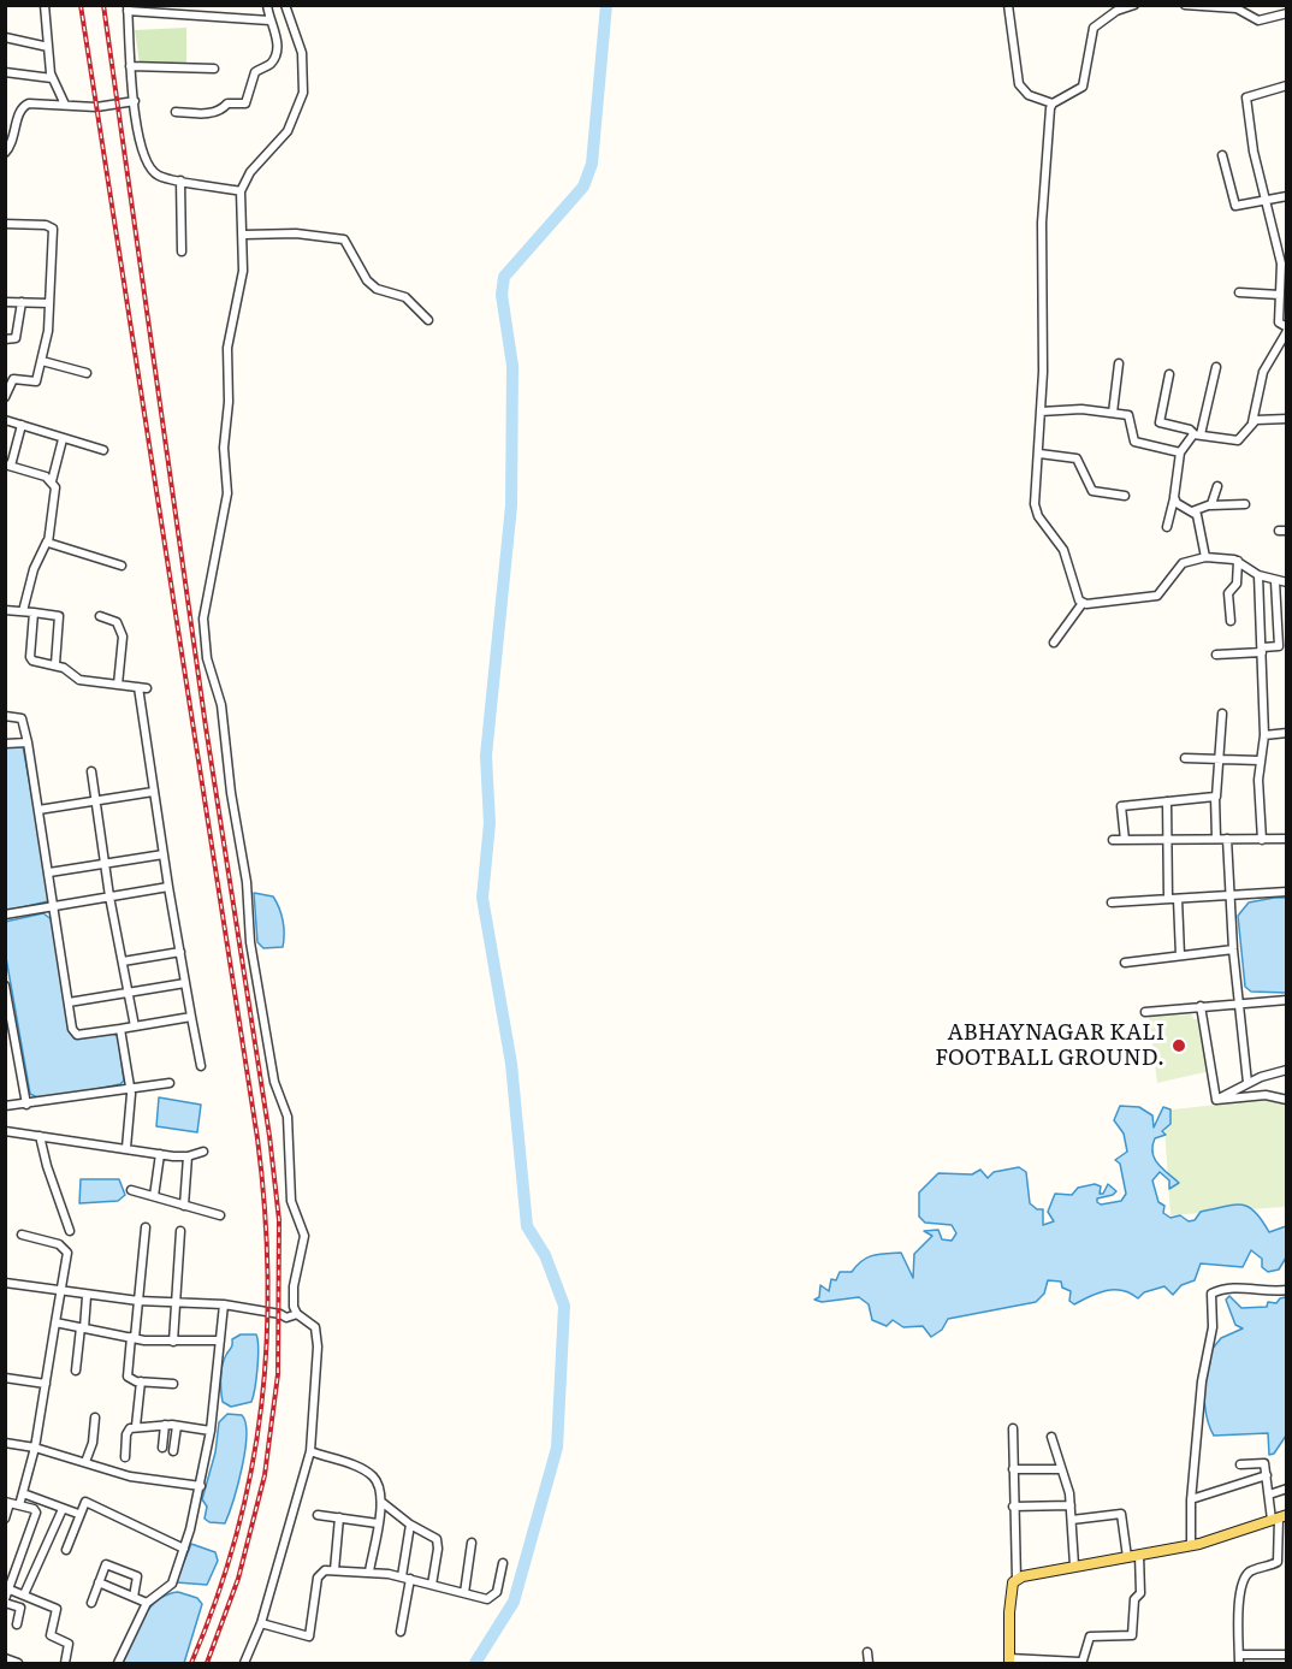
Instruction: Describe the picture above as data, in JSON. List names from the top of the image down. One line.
{"places":["ABHAYNAGAR KALI FOOTBALL GROUND."]}
